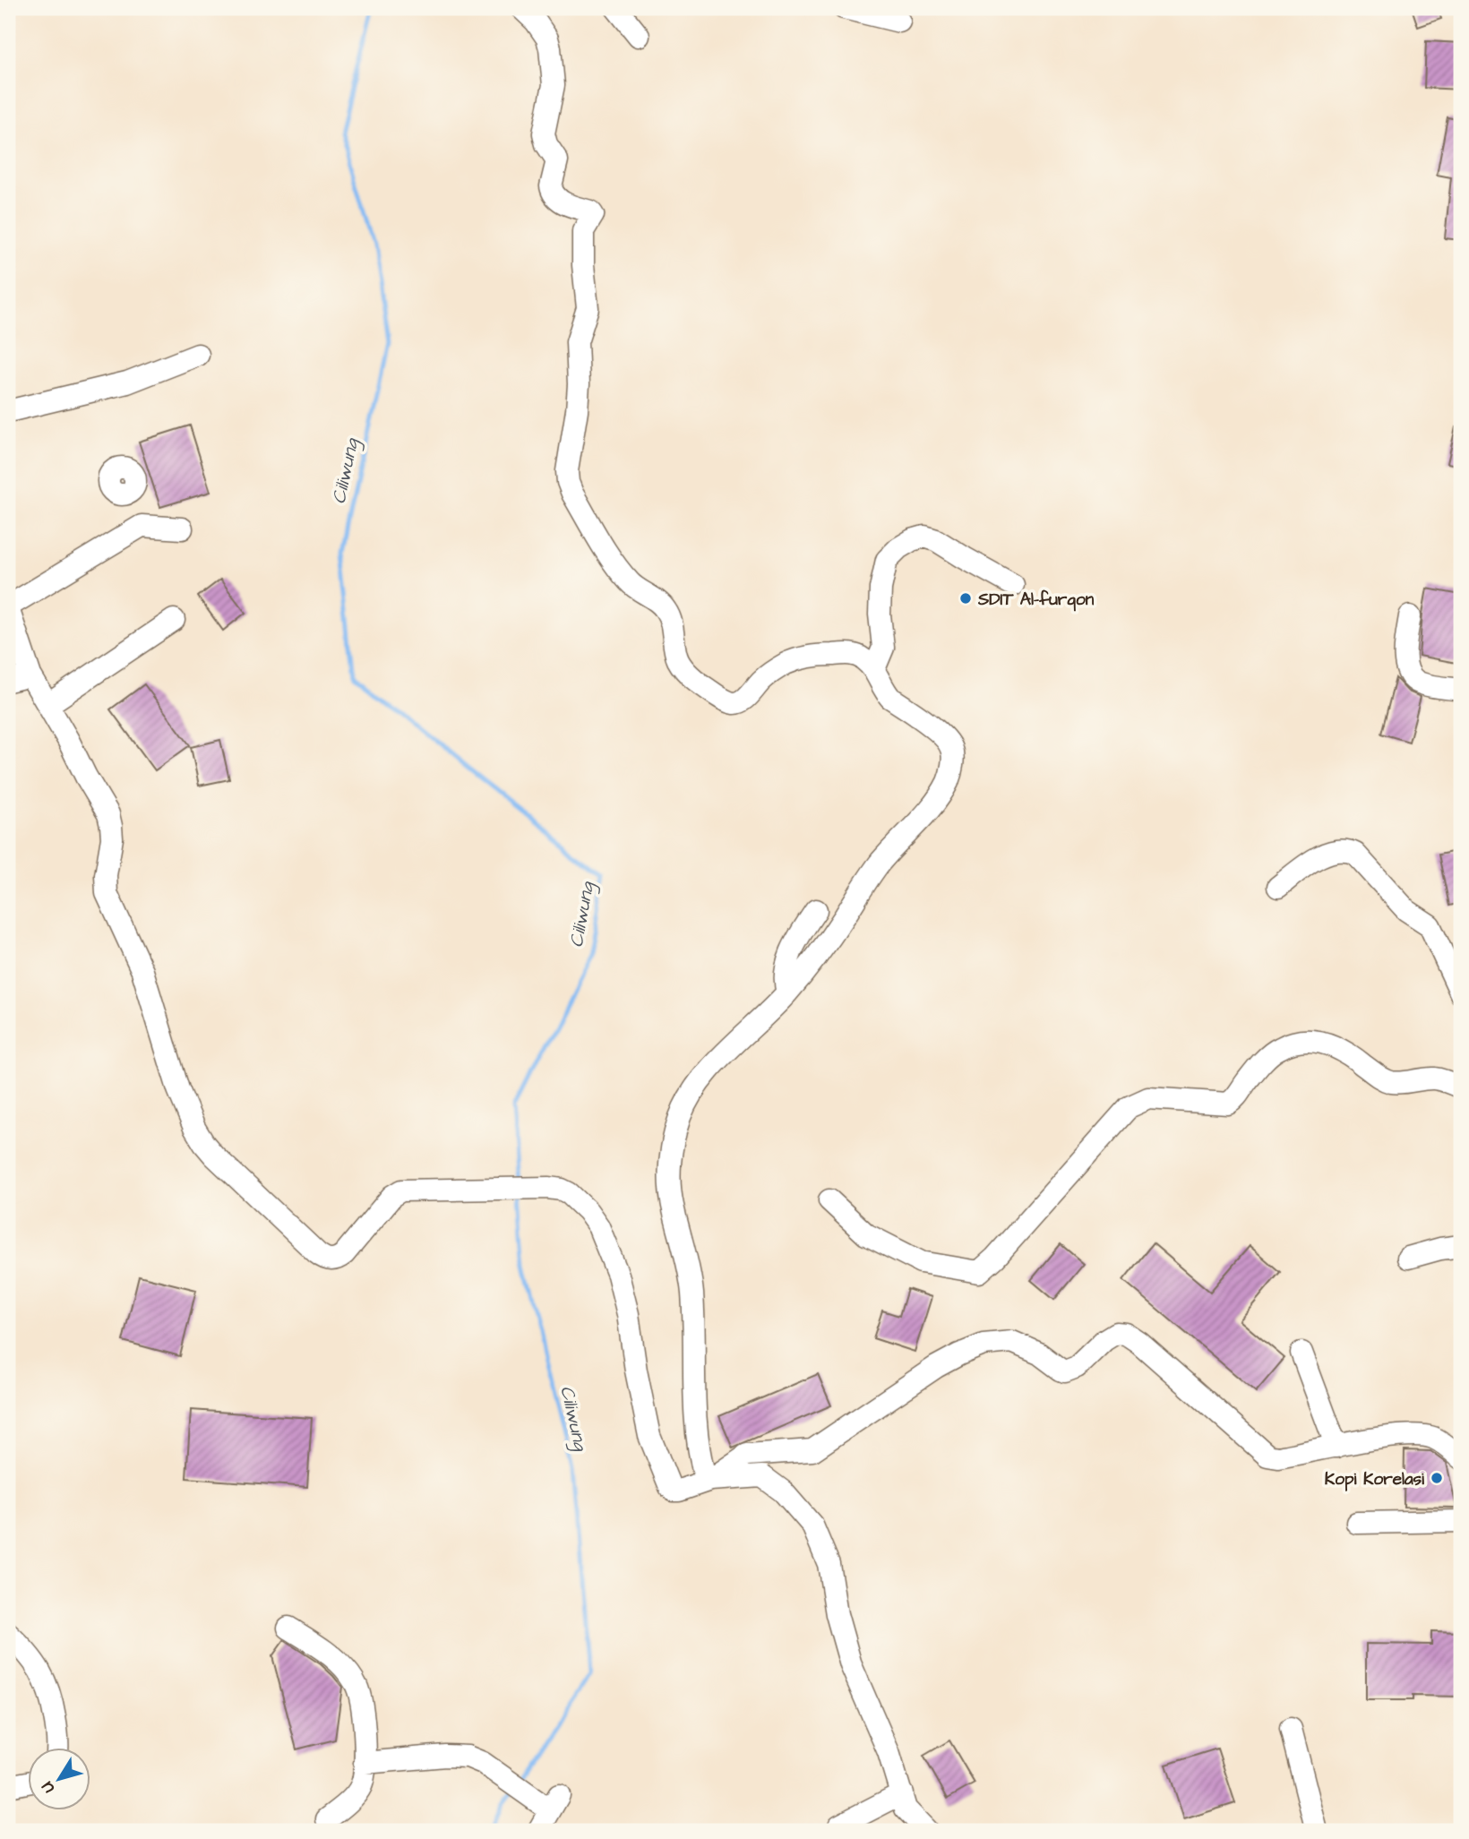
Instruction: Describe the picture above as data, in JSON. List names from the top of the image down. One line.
{"water":["Ciliwung"],"places":["SDIT Al-furqon","Kopi Korelasi"],"north":"bottom left"}
